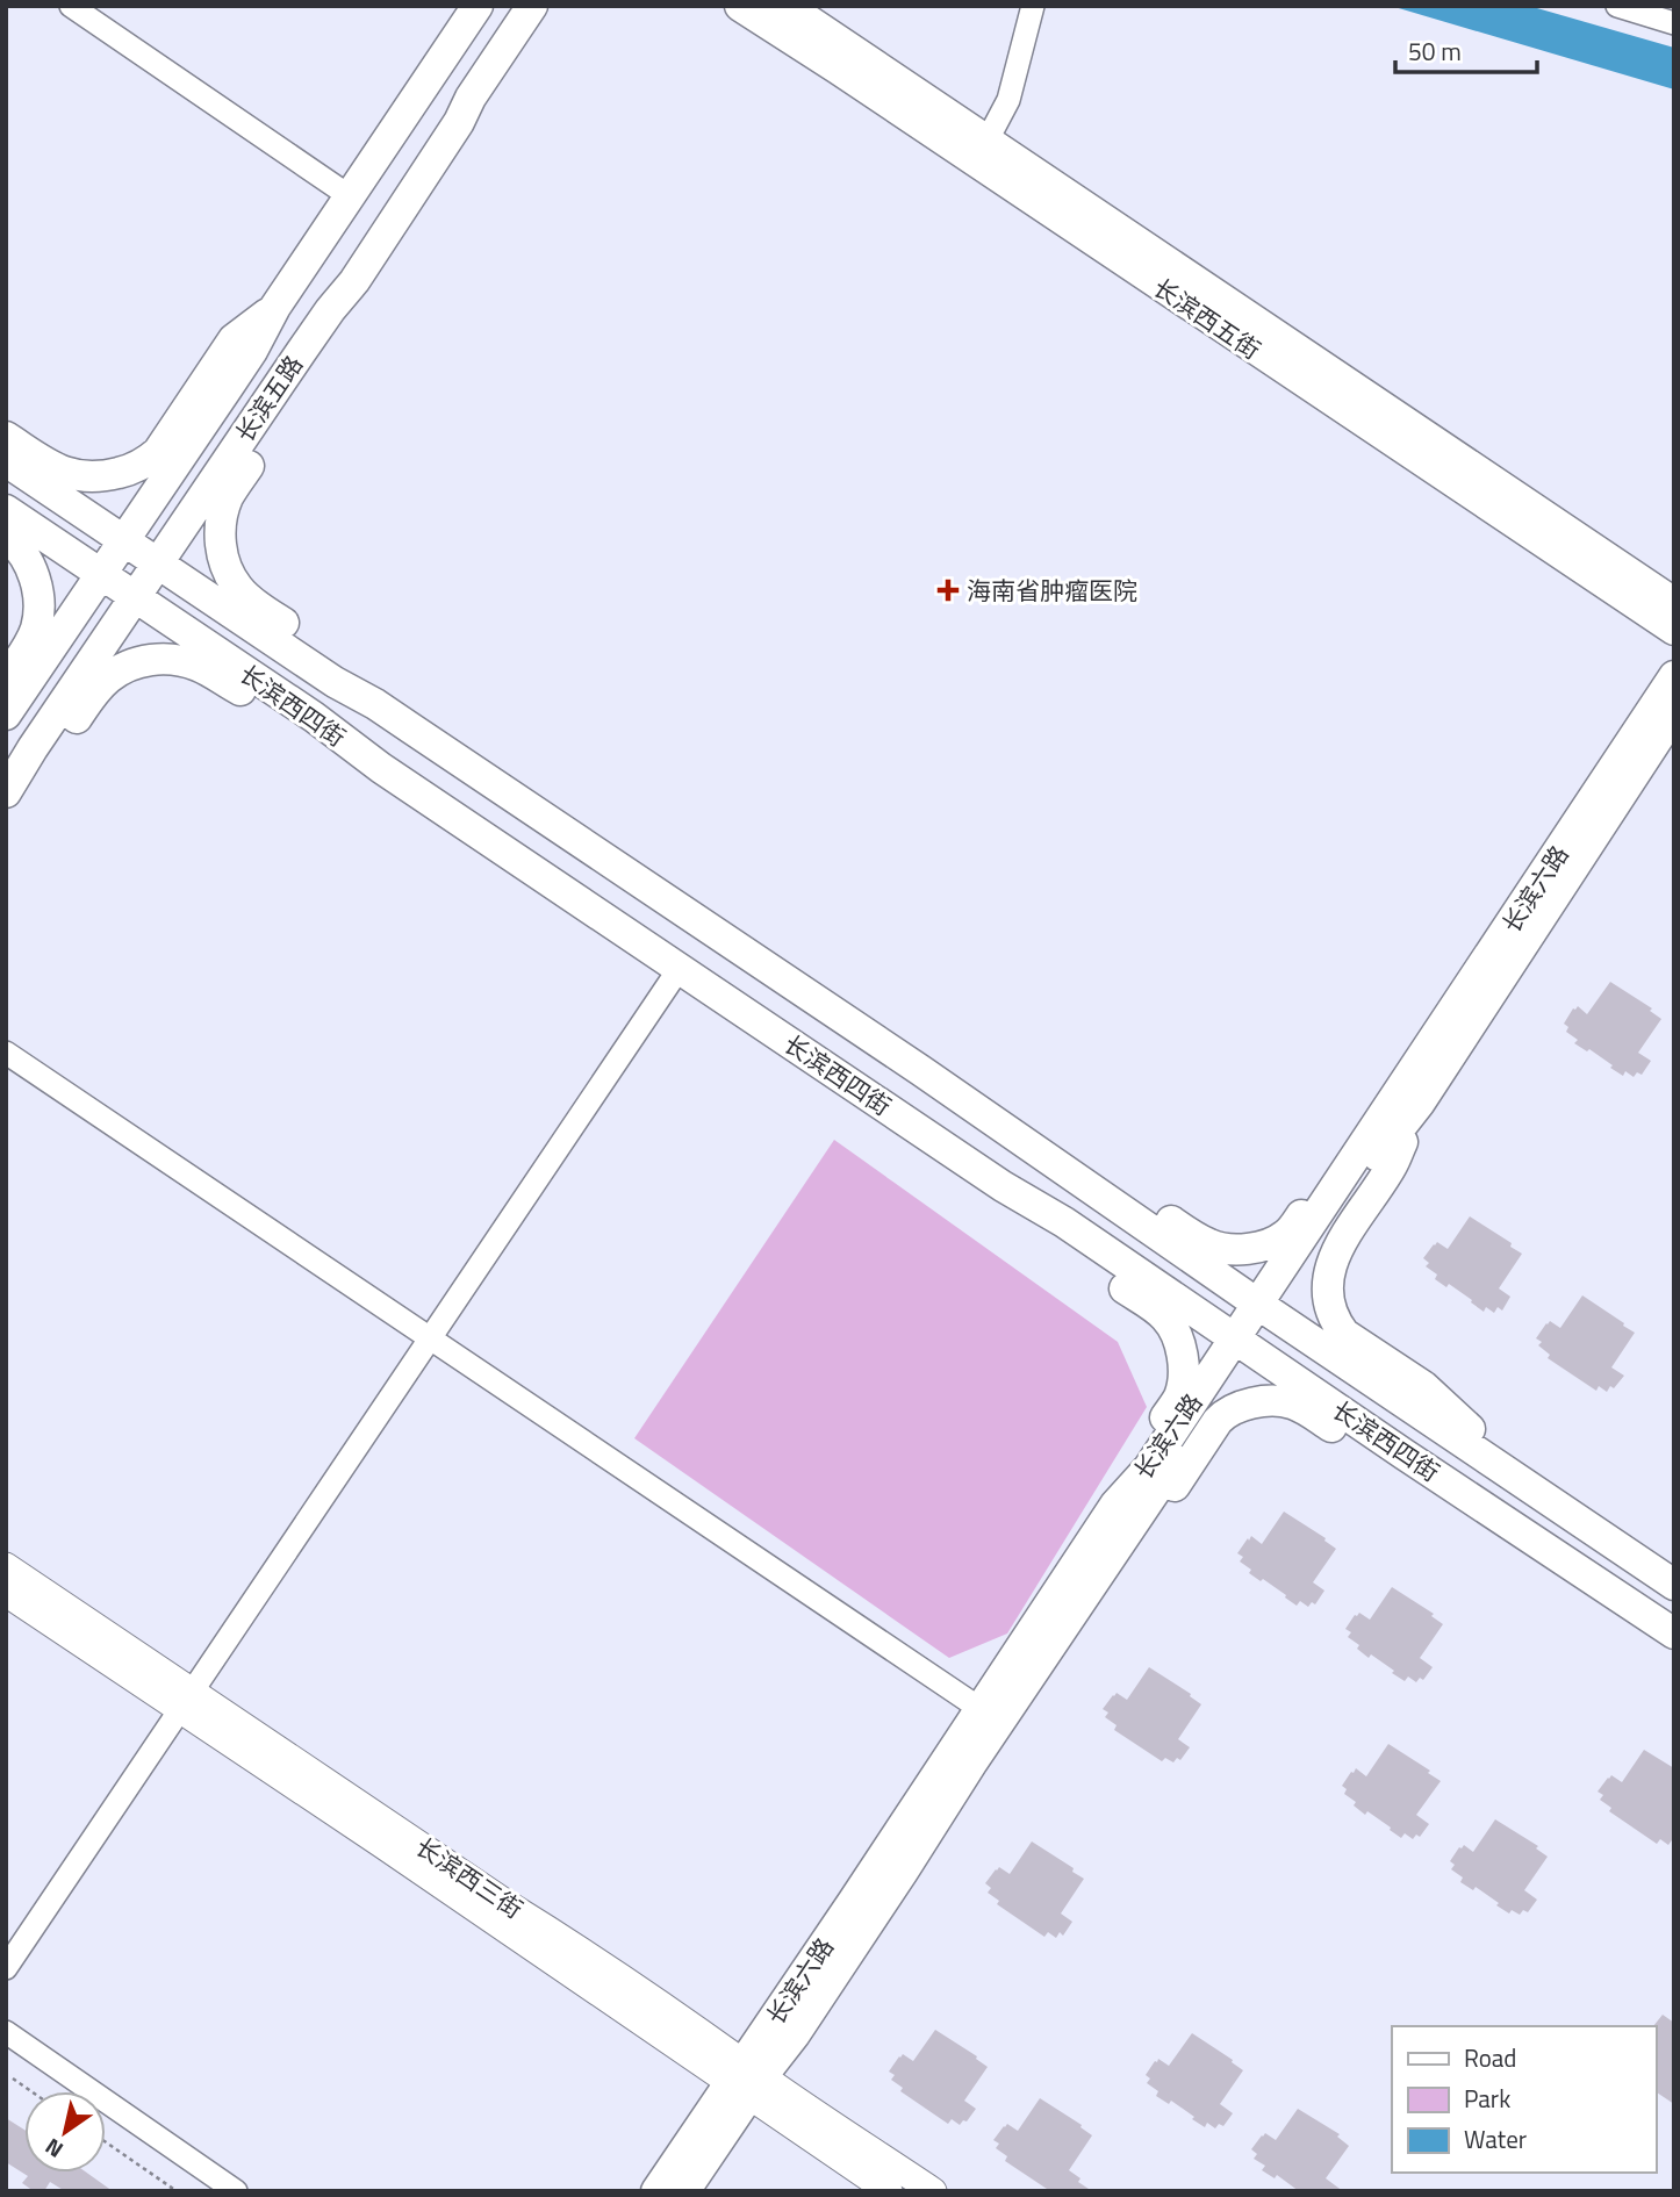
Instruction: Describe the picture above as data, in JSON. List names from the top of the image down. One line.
{"streets":{"main road":["长滨西五街","长滨五路","长滨西四街","长滨六路"],"street":["长滨西三街"]},"crossings":[["长滨五路","长滨西四街"],["长滨西四街","长滨六路"],["长滨六路","长滨西三街"]],"places":{"health":["海南省肿瘤医院"]},"legend":["Road","Park","Water"],"scale_bar":"50 m","north":"bottom left"}
